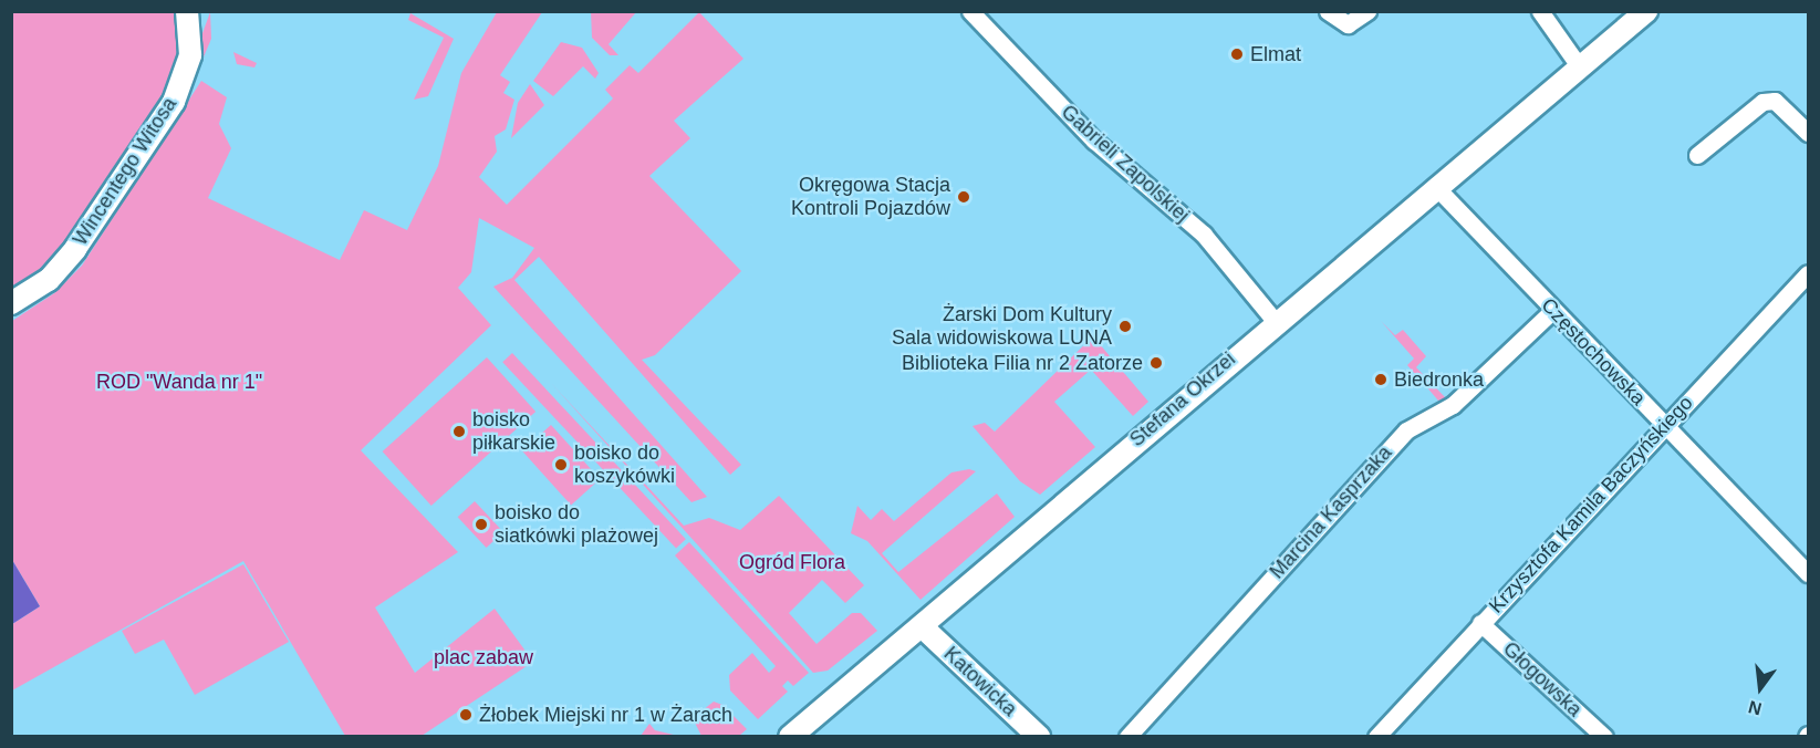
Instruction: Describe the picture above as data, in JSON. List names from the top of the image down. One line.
{"streets":{"street":["Gabrieli Zapolskiej","Wincentego Witosa","Częstochowska","Stefana Okrzei","Krzysztofa Kamila Baczyńskiego","Marcina Kasprzaka","Głogowska","Katowicka"]},"crossings":[["Gabrieli Zapolskiej","Stefana Okrzei"],["Częstochowska","Stefana Okrzei"],["Częstochowska","Krzysztofa Kamila Baczyńskiego"],["Częstochowska","Marcina Kasprzaka"],["Stefana Okrzei","Katowicka"],["Krzysztofa Kamila Baczyńskiego","Głogowska"]],"parks":["ROD \"Wanda nr 1\"","Ogród Flora","plac zabaw"],"places":["Elmat","Okręgowa Stacja Kontroli Pojazdów","Żarski Dom Kultury Sala widowiskowa LUNA","Biblioteka Filia nr 2 Zatorze","Biedronka","boisko piłkarskie","boisko do koszykówki","boisko do siatkówki plażowej","Żłobek Miejski nr 1 w Żarach"],"north":"bottom"}
